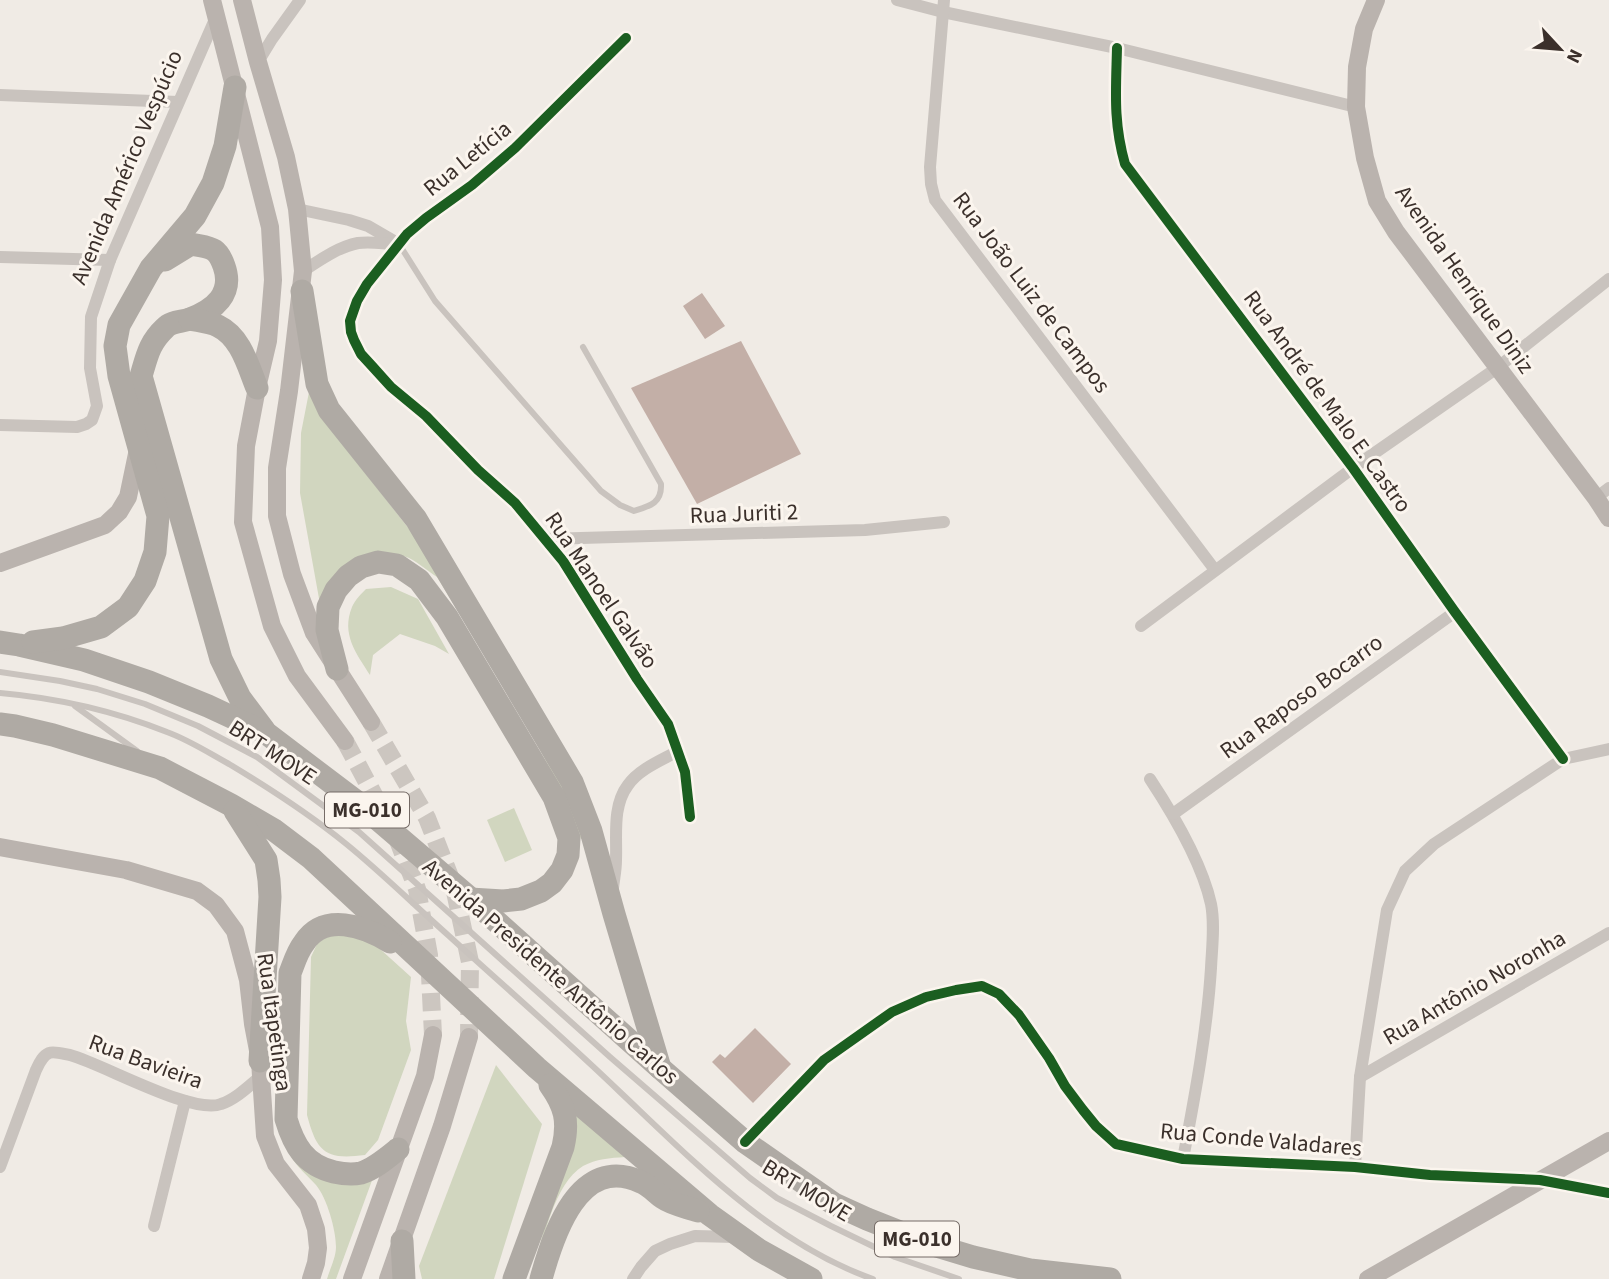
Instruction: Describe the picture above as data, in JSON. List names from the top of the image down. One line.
{"streets":{"highway":["MG-010","Avenida Presidente Antônio Carlos"],"main road":["Avenida Américo Vespúcio","Avenida Henrique Diniz","Rua Itapetinga"],"street":["Rua Letícia","Rua João Luiz de Campos","Rua André de Malo E. Castro","Rua Juriti 2","Rua Manoel Galvão","Rua Raposo Bocarro","Rua Antônio Noronha","Rua Bavieira","Rua Conde Valadares"],"lane":["BRT MOVE"]},"crossings":[["Rua Letícia","Rua Manoel Galvão"],["Rua André de Malo E. Castro","Rua Raposo Bocarro"],["Rua Juriti 2","Rua Manoel Galvão"],["BRT MOVE","MG-010"],["Avenida Presidente Antônio Carlos","Rua Conde Valadares"],["Rua Itapetinga","Rua Bavieira"]],"north":"bottom right"}
